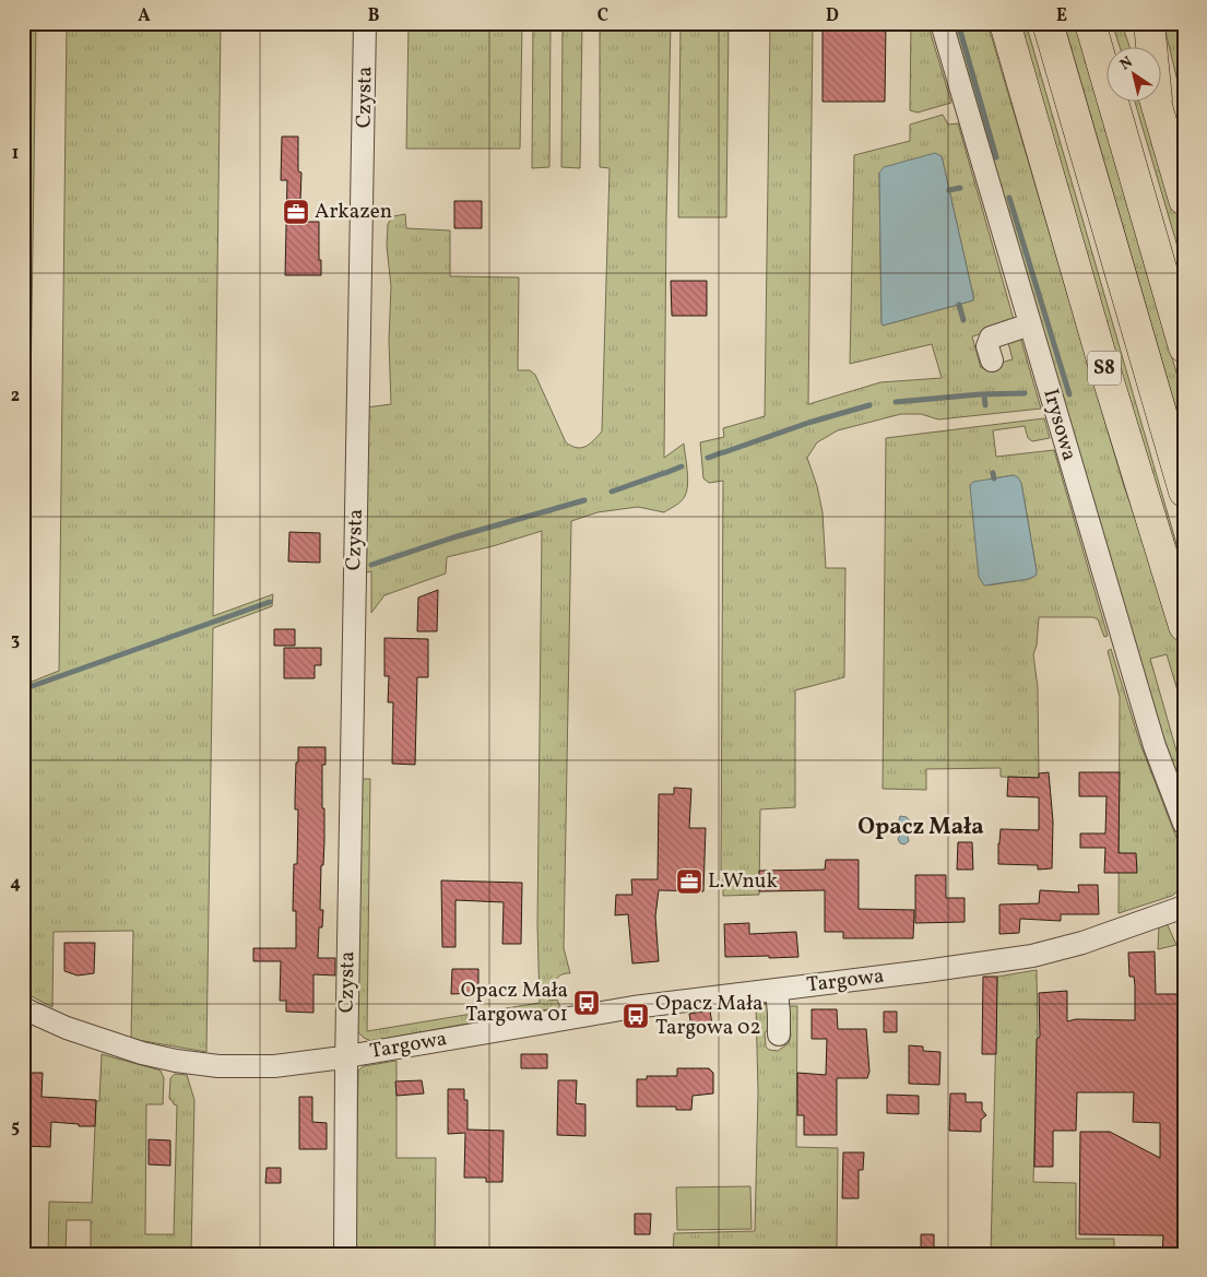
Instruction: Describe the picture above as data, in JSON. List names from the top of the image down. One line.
{"streets":{"highway":["S8"],"street":["Czysta","Irysowa","Targowa"]},"crossings":[["Czysta","Targowa"]],"districts":["Opacz Mała"],"places":{"office":["Arkazen","L.Wnuk"],"bus stop":["Opacz Mała Targowa 01","Opacz Mała Targowa 02"]},"north":"top left","grid":{"columns":["A","B","C","D","E"],"rows":["1","2","3","4","5"]}}
